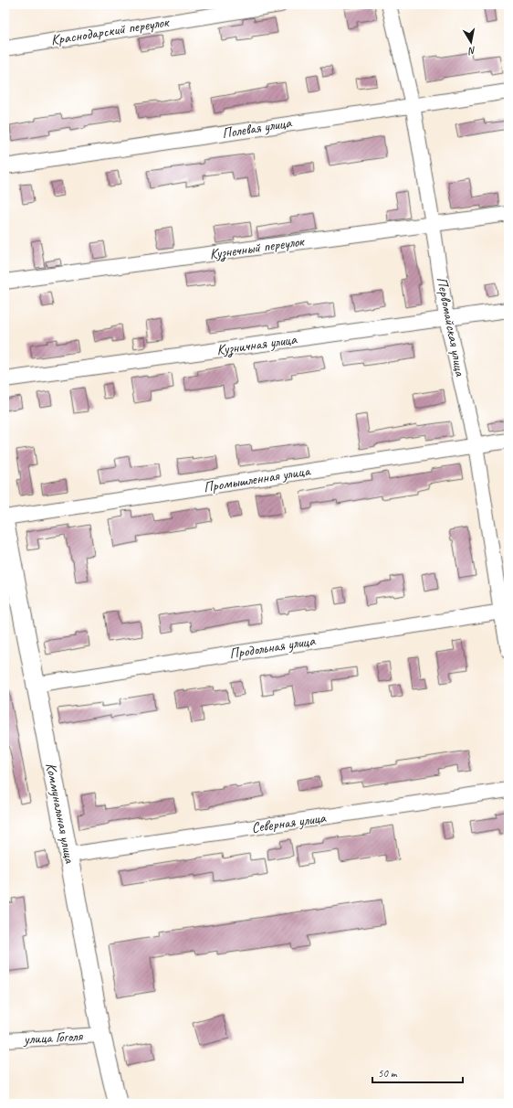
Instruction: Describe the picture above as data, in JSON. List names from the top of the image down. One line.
{"streets":{"street":["Краснодарский переулок","Полевая улица","Кузнечный переулок","Первомайская улица","Кузничная улица","Промышленная улица","Продольная улица","Коммунальная улица","Северная улица","улица Гоголя"]},"crossings":[["Полевая улица","Первомайская улица"],["Кузнечный переулок","Первомайская улица"],["Первомайская улица","Кузничная улица"],["Первомайская улица","Промышленная улица"],["Первомайская улица","Продольная улица"],["Продольная улица","Коммунальная улица"],["Коммунальная улица","Северная улица"],["Коммунальная улица","улица Гоголя"]],"scale_bar":"50 m","north":"bottom"}
